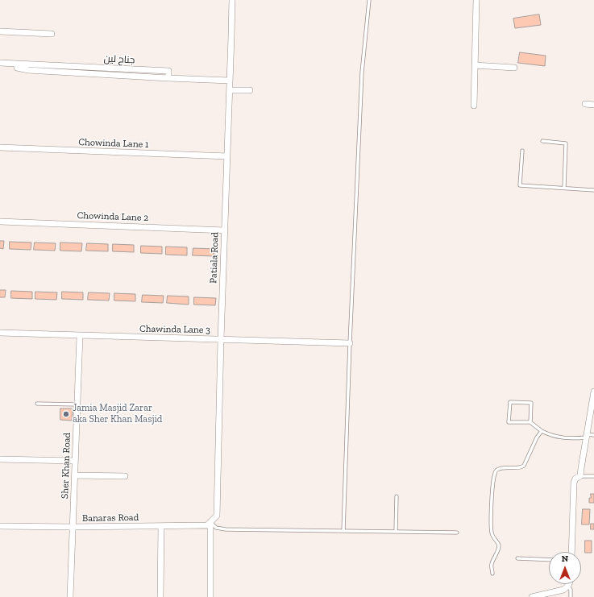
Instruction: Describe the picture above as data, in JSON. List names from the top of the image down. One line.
{"streets":{"street":["جناح لین","Chowinda Lane 1","Chowinda Lane 2","Patiala Road","Chawinda Lane 3","Sher Khan Road","Banaras Road"]},"crossings":[["Chowinda Lane 1","Patiala Road"],["Chowinda Lane 2","Patiala Road"],["Patiala Road","Chawinda Lane 3"],["Patiala Road","Banaras Road"],["Chawinda Lane 3","Sher Khan Road"],["Sher Khan Road","Banaras Road"]],"places":["Jamia Masjid Zarar aka Sher Khan Masjid"],"north":"top"}
